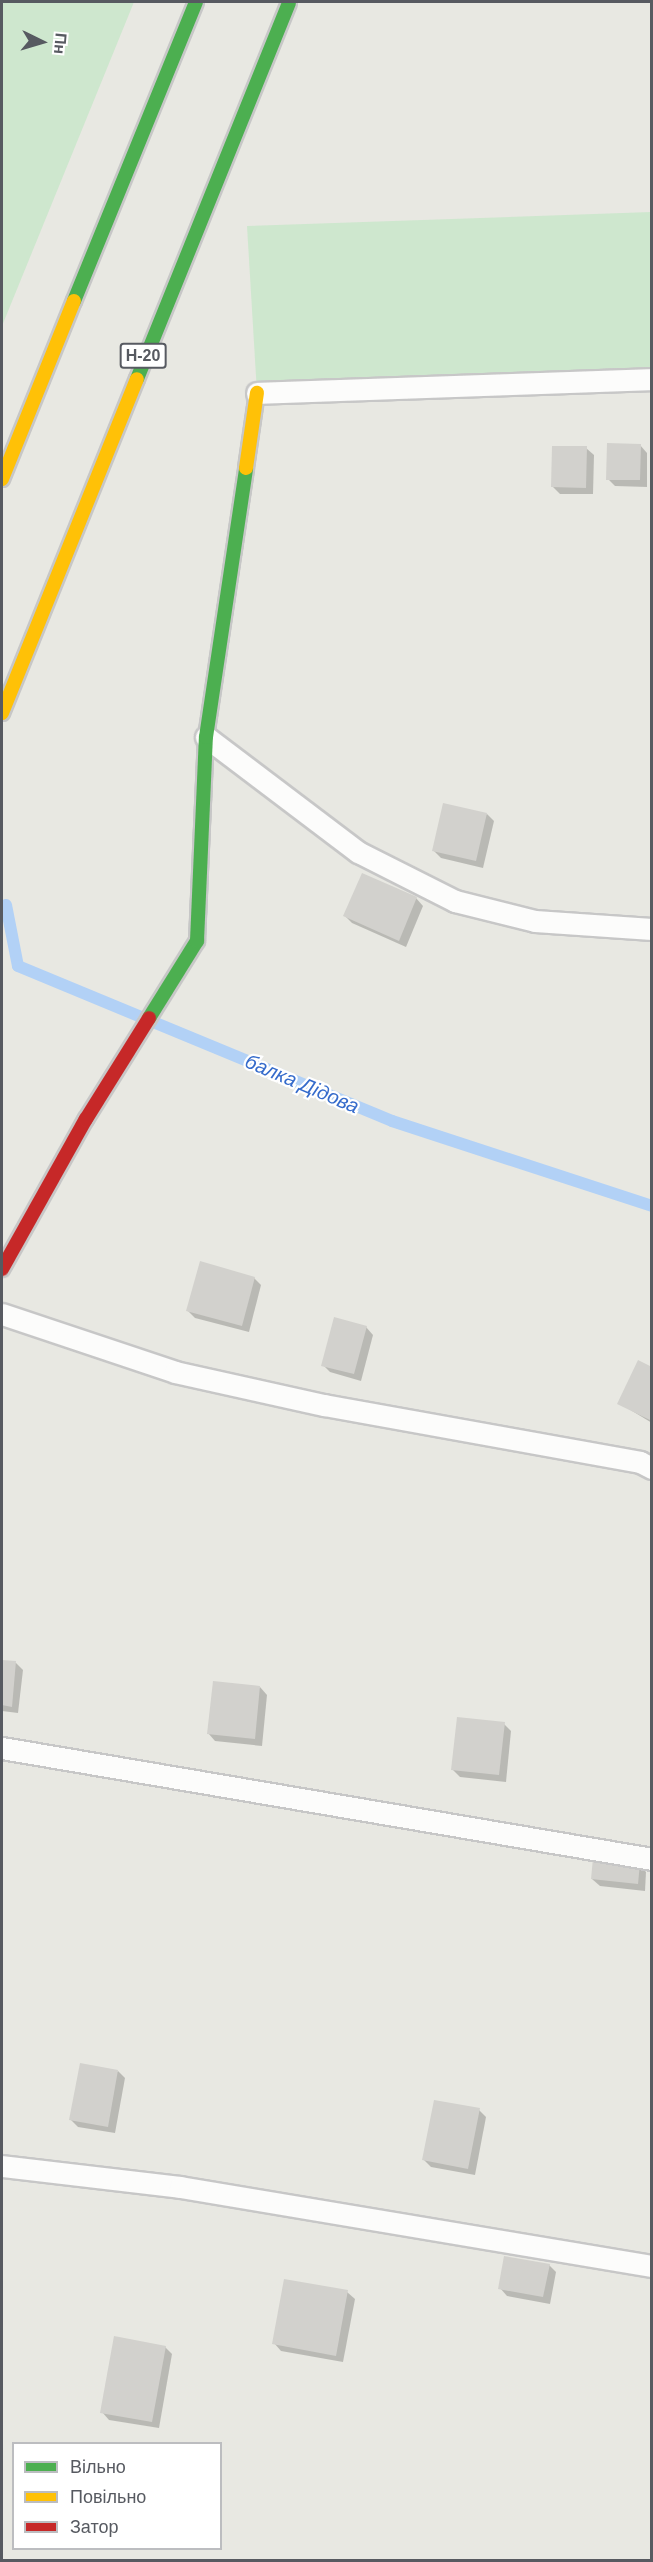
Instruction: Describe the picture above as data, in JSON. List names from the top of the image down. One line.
{"streets":{"main road":["Н-20"]},"water":["балка Дідова"],"legend":["Вільно","Повільно","Затор"],"north":"right"}
